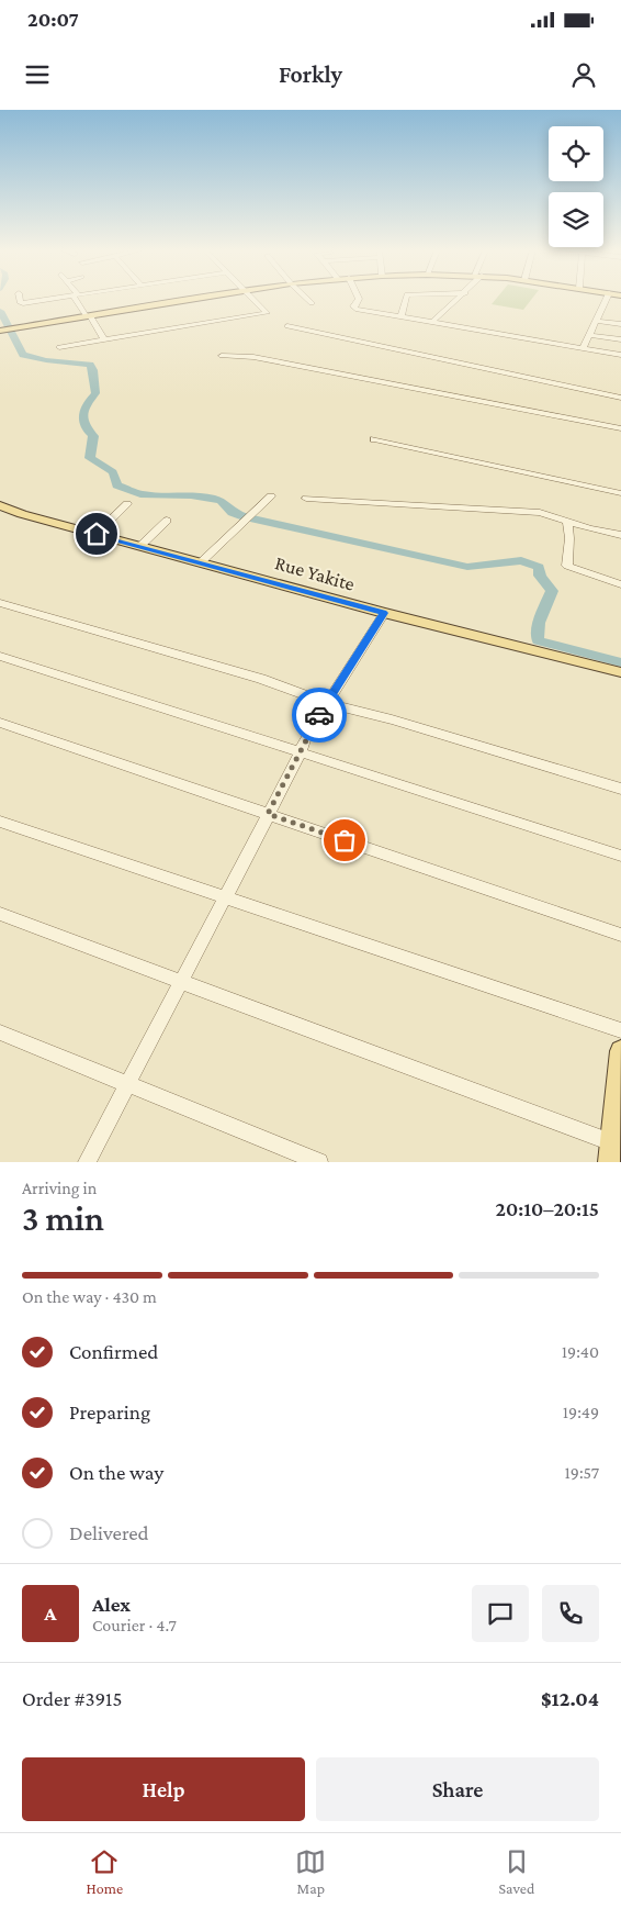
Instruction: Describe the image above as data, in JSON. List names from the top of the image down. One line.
{"streets":{"main road":["Rue Yakite"]},"page":{"status":"20:07","header":"Forkly","heading":["3 min","Arriving in","20:10–20:15"],"panel":["Alex","Courier · 4.7","Order #3915","$12.04"],"bar":"On the way · 430 m","list":[["Confirmed","19:40"],["Preparing","19:49"],["On the way","19:57"],"Delivered"],"round":"A","buttons":["Help","Share"],"tabs":["Home","Map","Saved"]}}
